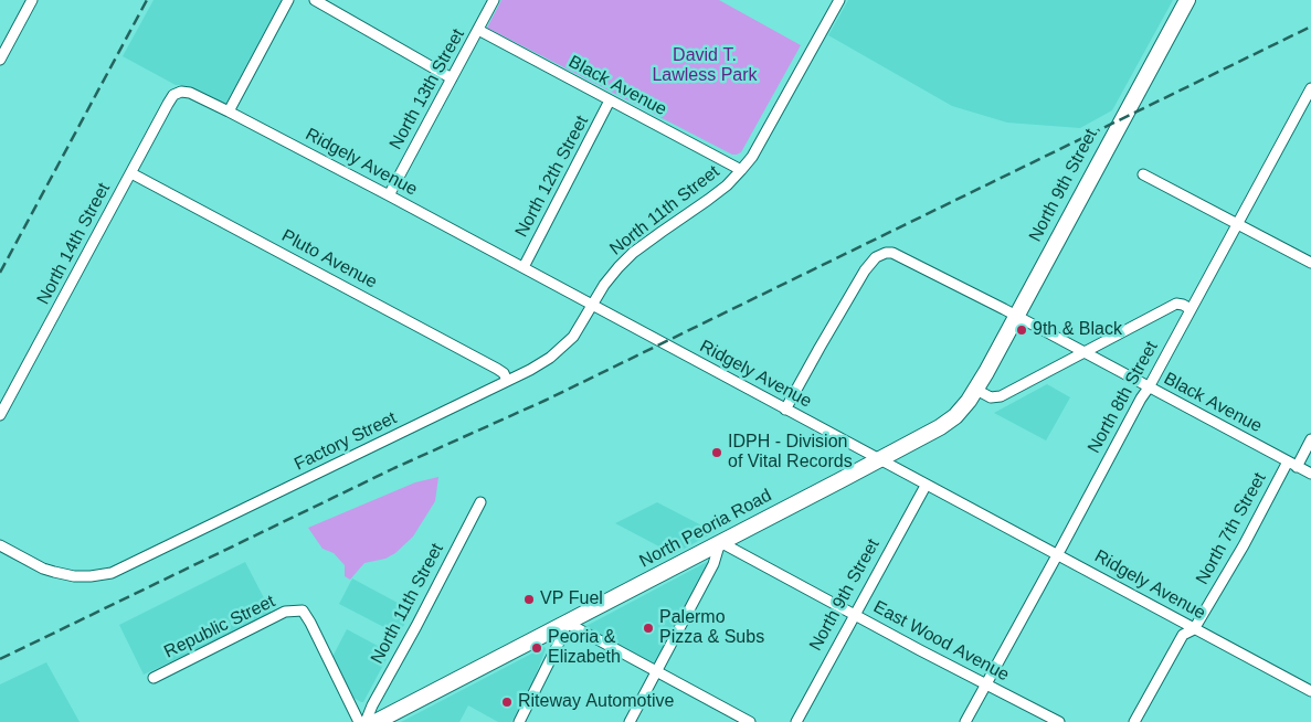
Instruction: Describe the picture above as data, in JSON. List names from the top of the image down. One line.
{"streets":{"main road":["North 9th Street","North Peoria Road"],"street":["Black Avenue","North 13th Street","Ridgely Avenue","North 12th Street","North 11th Street","North 14th Street","Pluto Avenue","North 8th Street","Factory Street","North 7th Street","Republic Street","East Wood Avenue"]},"crossings":[["Black Avenue","North 13th Street"],["Black Avenue","Ridgely Avenue"],["Black Avenue","North 12th Street"],["Black Avenue","North 9th Street"],["Black Avenue","North 11th Street"],["Black Avenue","North 8th Street"],["Black Avenue","North 7th Street"],["North 13th Street","Ridgely Avenue"],["Ridgely Avenue","North 12th Street"],["Ridgely Avenue","North 9th Street"],["Ridgely Avenue","North 11th Street"],["Ridgely Avenue","North 14th Street"],["Ridgely Avenue","North 8th Street"],["Ridgely Avenue","Factory Street"],["Ridgely Avenue","North Peoria Road"],["Ridgely Avenue","North 7th Street"],["North 9th Street","North Peoria Road"],["North 9th Street","East Wood Avenue"],["North 11th Street","Factory Street"],["North 14th Street","Pluto Avenue"],["Pluto Avenue","Factory Street"],["North 8th Street","East Wood Avenue"],["North Peoria Road","East Wood Avenue"]],"parks":["David T. Lawless Park"],"places":["9th & Black","IDPH - Division of Vital Records","VP Fuel","Palermo Pizza & Subs","Peoria & Elizabeth","Riteway Automotive"]}
